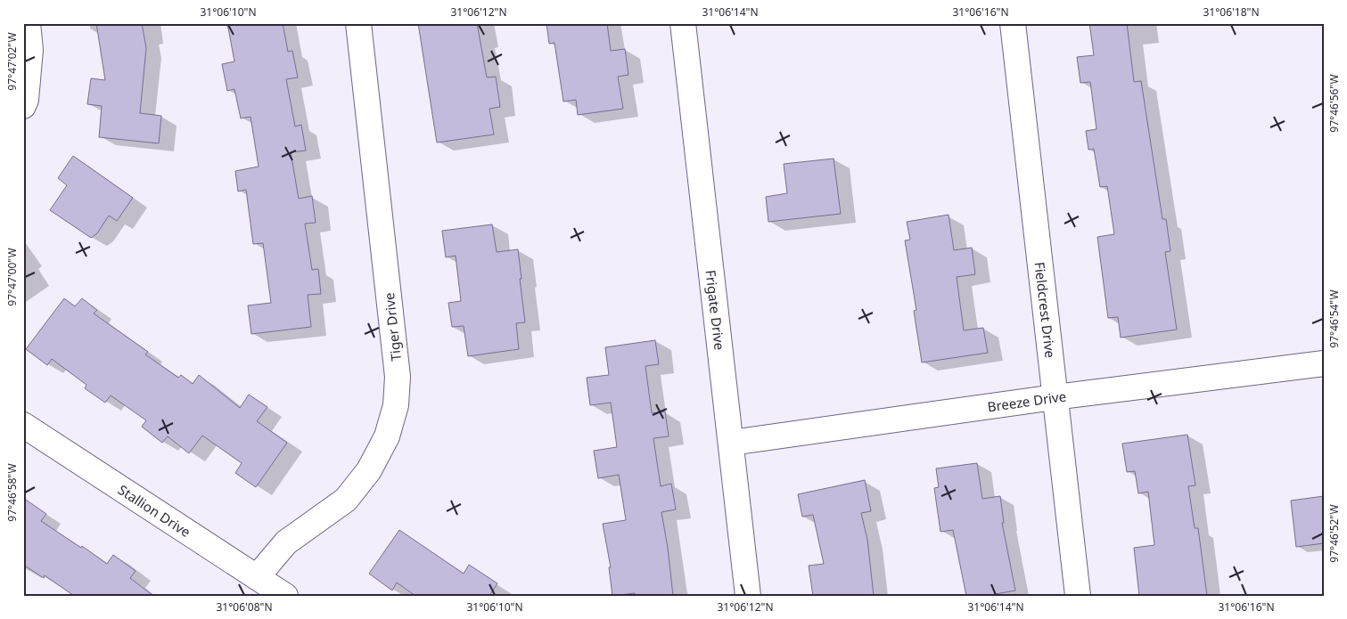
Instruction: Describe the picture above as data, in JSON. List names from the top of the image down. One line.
{"streets":{"street":["Frigate Drive","Fieldcrest Drive","Tiger Drive","Breeze Drive","Stallion Drive"]},"crossings":[["Frigate Drive","Breeze Drive"],["Fieldcrest Drive","Breeze Drive"],["Tiger Drive","Stallion Drive"]],"coordinates":["31°06'10\"N","31°06'12\"N","31°06'14\"N","31°06'16\"N","31°06'18\"N","97°47'02\"W","97°46'56\"W","97°47'00\"W","97°46'54\"W","97°46'58\"W","97°46'52\"W","31°06'08\"N"]}
